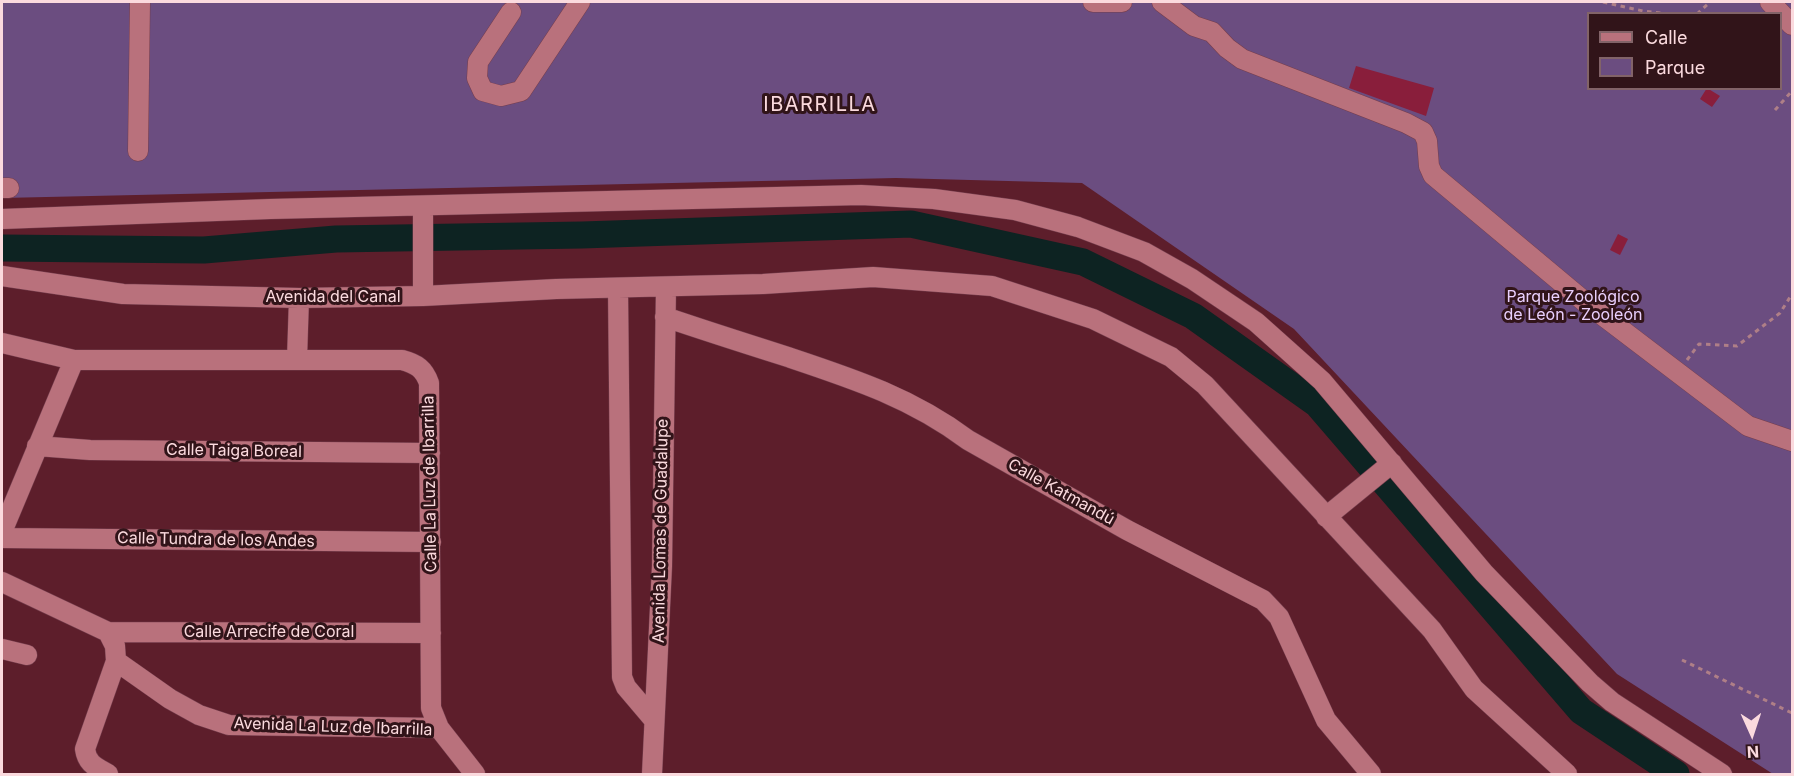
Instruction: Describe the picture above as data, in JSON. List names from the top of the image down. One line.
{"streets":{"street":["Avenida del Canal","Calle Taiga Boreal","Calle La Luz de Ibarrilla","Calle Katmandú","Avenida Lomas de Guadalupe","Calle Tundra de los Andes","Calle Arrecife de Coral","Avenida La Luz de Ibarrilla"]},"crossings":[["Avenida del Canal","Avenida Lomas de Guadalupe"],["Calle Taiga Boreal","Calle La Luz de Ibarrilla"],["Calle La Luz de Ibarrilla","Calle Tundra de los Andes"],["Calle La Luz de Ibarrilla","Calle Arrecife de Coral"],["Calle La Luz de Ibarrilla","Avenida La Luz de Ibarrilla"],["Calle Katmandú","Avenida Lomas de Guadalupe"]],"districts":["IBARRILLA"],"parks":["Parque Zoológico de León - Zooleón"],"legend":["Calle","Parque"],"north":"bottom"}
